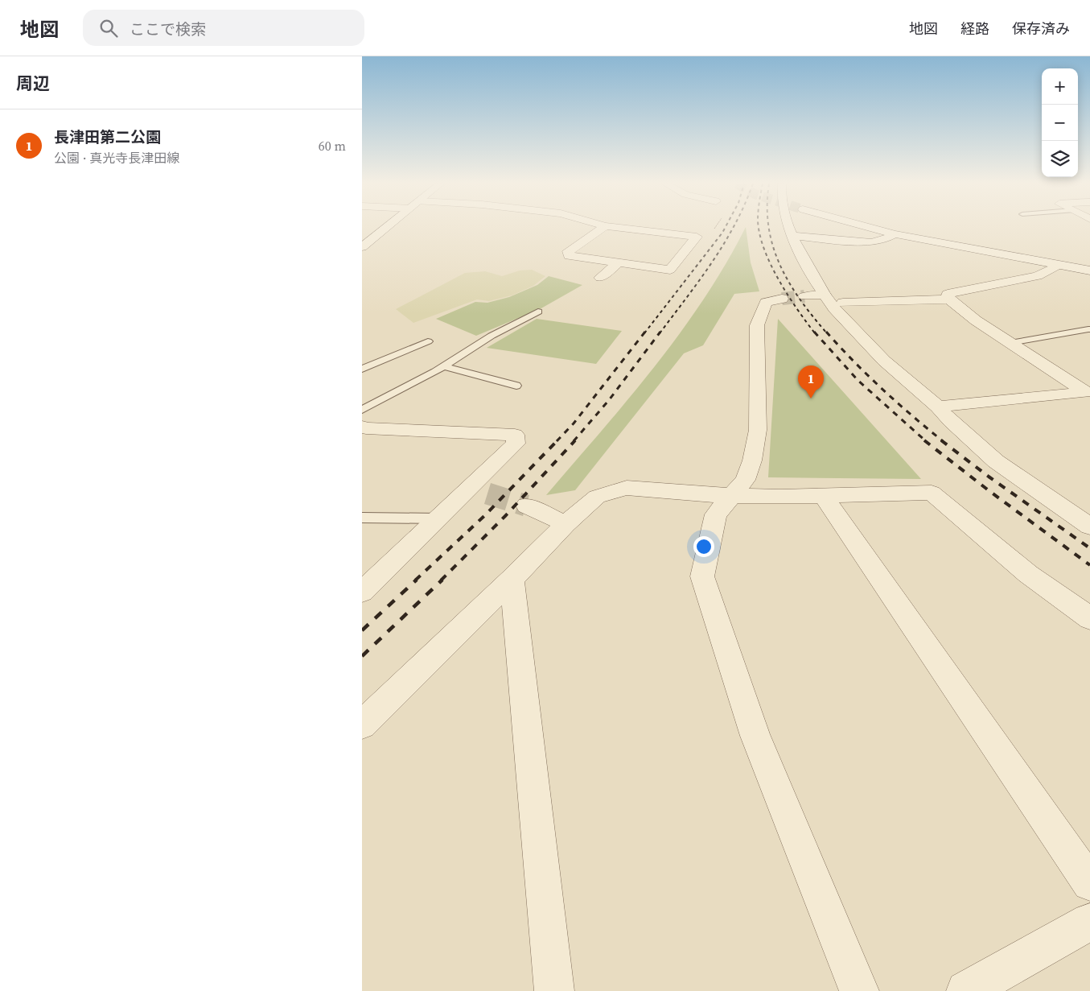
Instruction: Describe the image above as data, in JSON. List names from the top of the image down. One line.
{"page":{"header":"地図","search":"ここで検索","nav":["地図","経路","保存済み"],"heading":"周辺","map_buttons":["+","−"],"list":[{"mark":"1","name":"長津田第二公園","note":"公園 · 真光寺長津田線","value":"60 m"}],"pins":"1"}}
